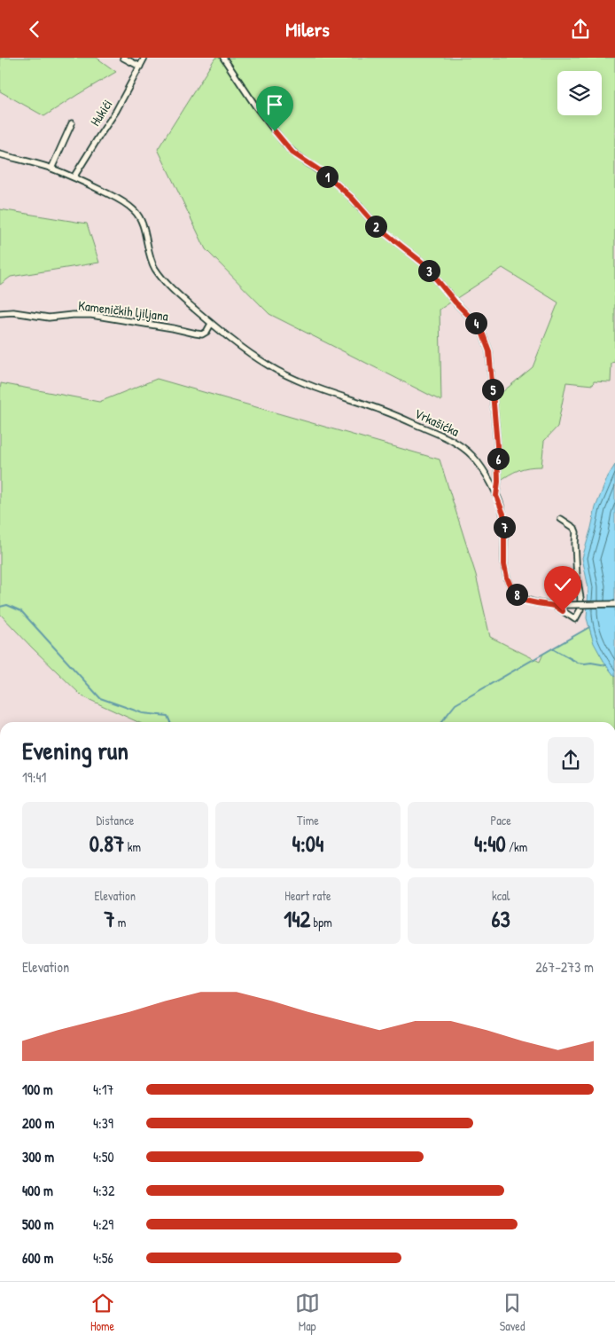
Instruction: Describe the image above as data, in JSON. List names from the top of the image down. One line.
{"streets":{"street":["Hukići","Kameničkih ljiljana","Vrkašićka"]},"crossings":[["Hukići","Vrkašićka"],["Kameničkih ljiljana","Vrkašićka"]],"page":{"header":"Milers","pins":["1","2","3","4","5","6","7","8"],"heading":["Evening run","19:41"],"stats":[["Distance","0.87 km"],["Time","4:04"],["Pace","4:40 /km"],["Elevation","7 m"],["Heart rate","142 bpm"],["kcal","63"]],"chart":["Elevation","267–273 m"],"list":[{"name":"100 m","note":"4:17"},{"name":"200 m","note":"4:39"},{"name":"300 m","note":"4:50"},{"name":"400 m","note":"4:32"},{"name":"500 m","note":"4:29"},{"name":"600 m","note":"4:56"}],"tabs":["Home","Map","Saved"]}}
